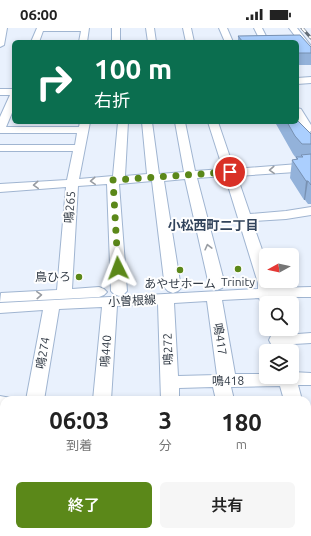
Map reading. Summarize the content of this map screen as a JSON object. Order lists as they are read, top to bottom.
{
  "streets": {
    "street": [
      "鳴265",
      "小曽根線",
      "鳴417",
      "鳴272",
      "鳴440",
      "鳴274",
      "鳴418"
    ]
  },
  "crossings": [
    ["鳴265", "小曽根線"],
    ["小曽根線", "鳴417"],
    ["小曽根線", "鳴272"],
    ["小曽根線", "鳴440"],
    ["小曽根線", "鳴274"],
    ["鳴417", "鳴418"],
    ["鳴272", "鳴418"]
  ],
  "districts": ["小松西町二丁目"],
  "places": ["Trinity", "あやせホーム", "鳥ひろ"],
  "north": "left",
  "page": {
    "status": "06:00",
    "turn": ["100 m", "右折"],
    "eta": [
      "06:03",
      "到着",
      "3",
      "分",
      "180",
      "m"
    ],
    "buttons": ["終了", "共有"]
  }
}
